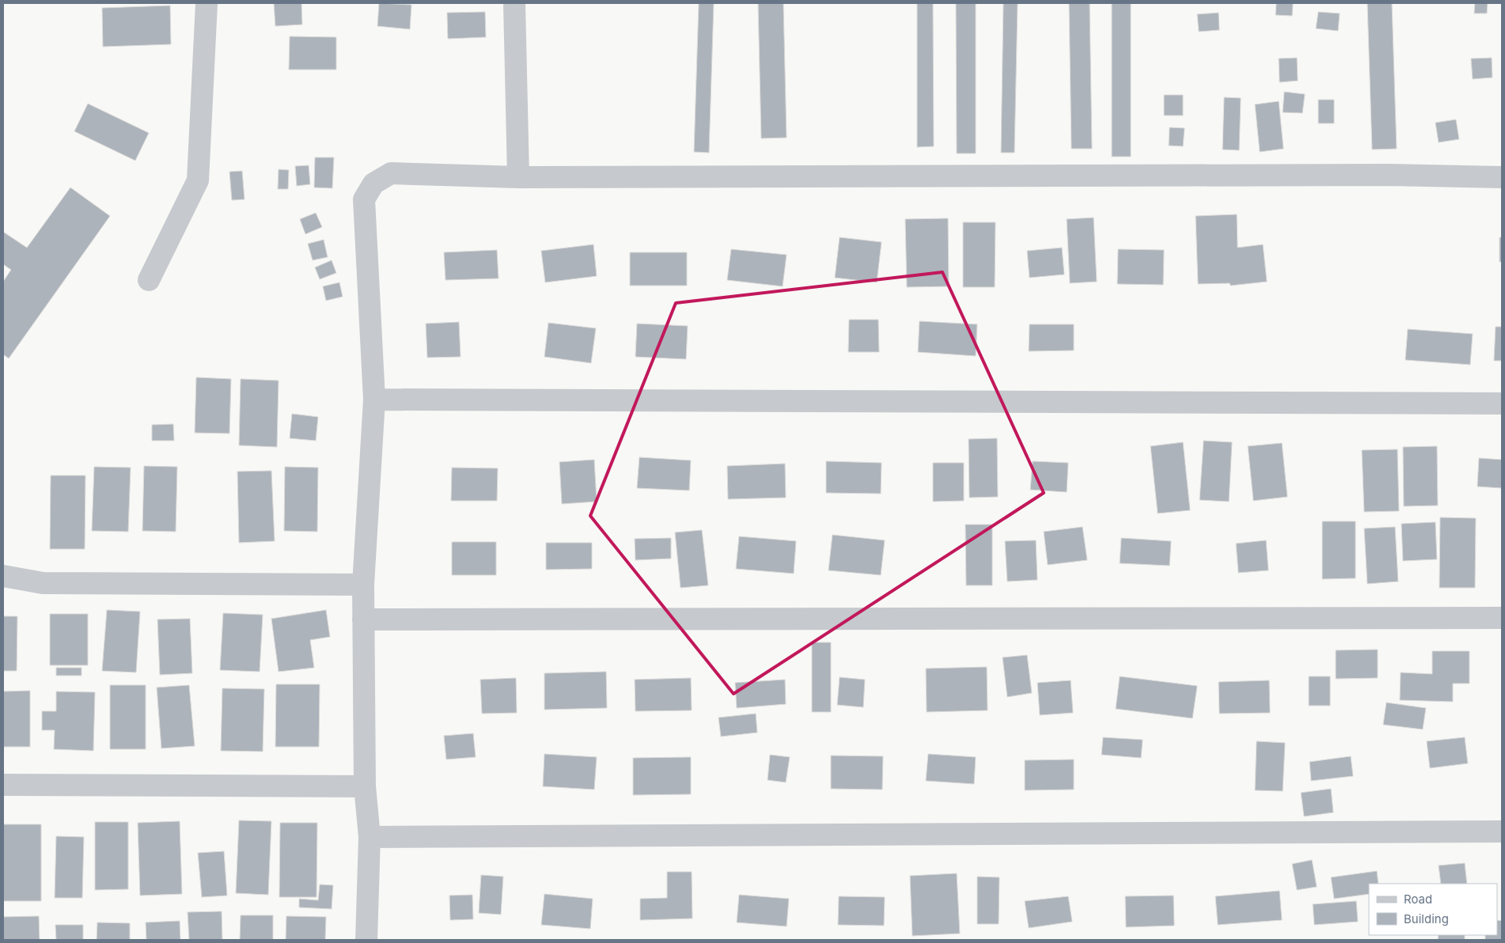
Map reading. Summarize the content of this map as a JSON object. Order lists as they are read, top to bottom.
{
  "legend": ["Road", "Building"]
}
